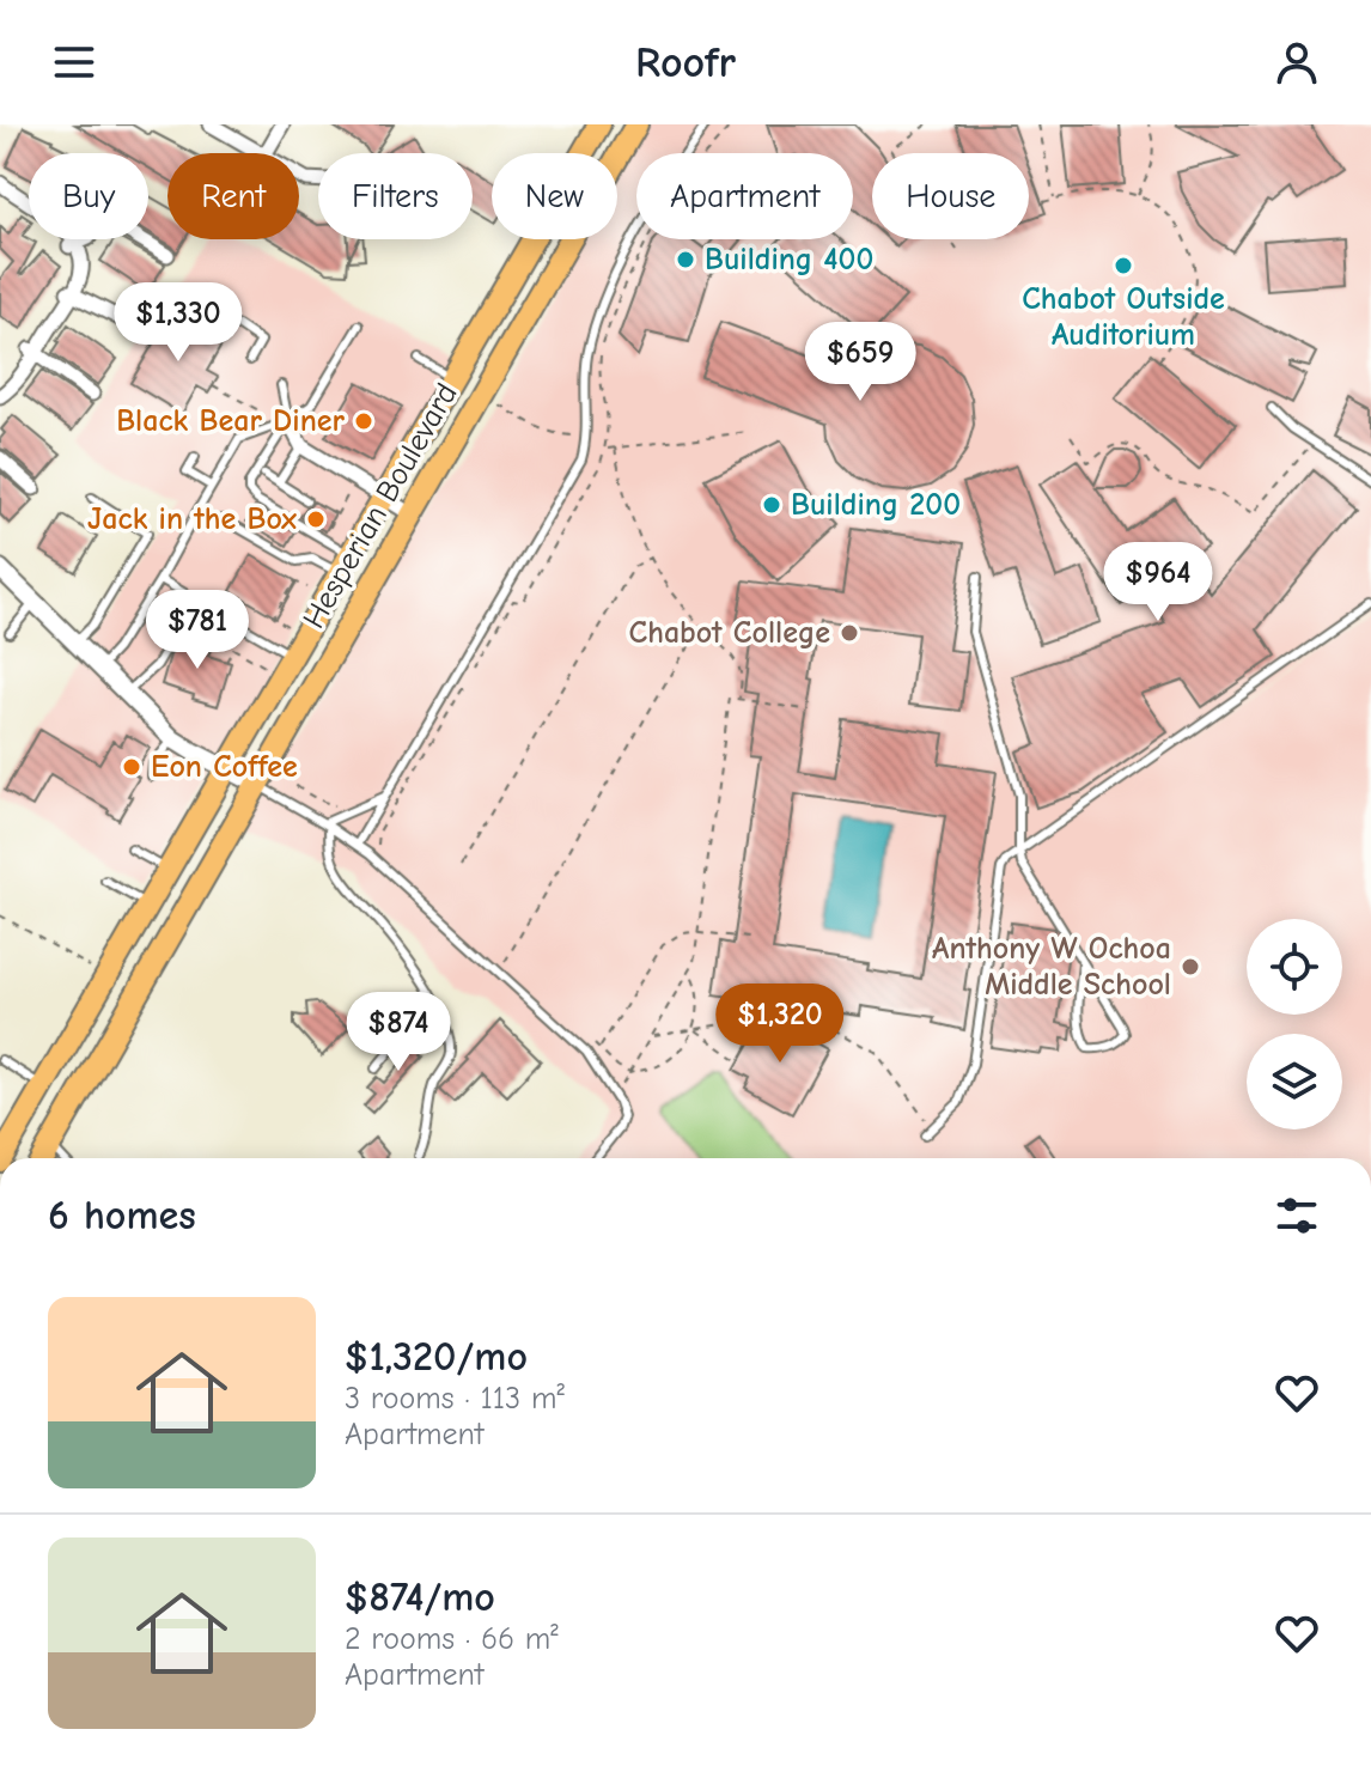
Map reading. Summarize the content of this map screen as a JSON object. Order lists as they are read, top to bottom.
{
  "streets": {
    "main road": ["Hesperian Boulevard"]
  },
  "places": [
    "Building 400",
    "Chabot Outside Auditorium",
    "Black Bear Diner",
    "Building 200",
    "Jack in the Box",
    "Chabot College",
    "Eon Coffee",
    "Anthony W Ochoa Middle School"
  ],
  "page": {
    "header": "Roofr",
    "chip": [
      "Buy",
      "Rent",
      "Filters",
      "New",
      "Apartment",
      "House"
    ],
    "price": [
      "$1,330",
      "$659",
      "$964",
      "$781",
      "$1,320",
      "$874"
    ],
    "heading": "6 homes",
    "list": [
      {
        "name": "$1,320/mo",
        "note": "3 rooms · 113 m² · Apartment"
      },
      {
        "name": "$874/mo",
        "note": "2 rooms · 66 m² · Apartment"
      }
    ]
  }
}
